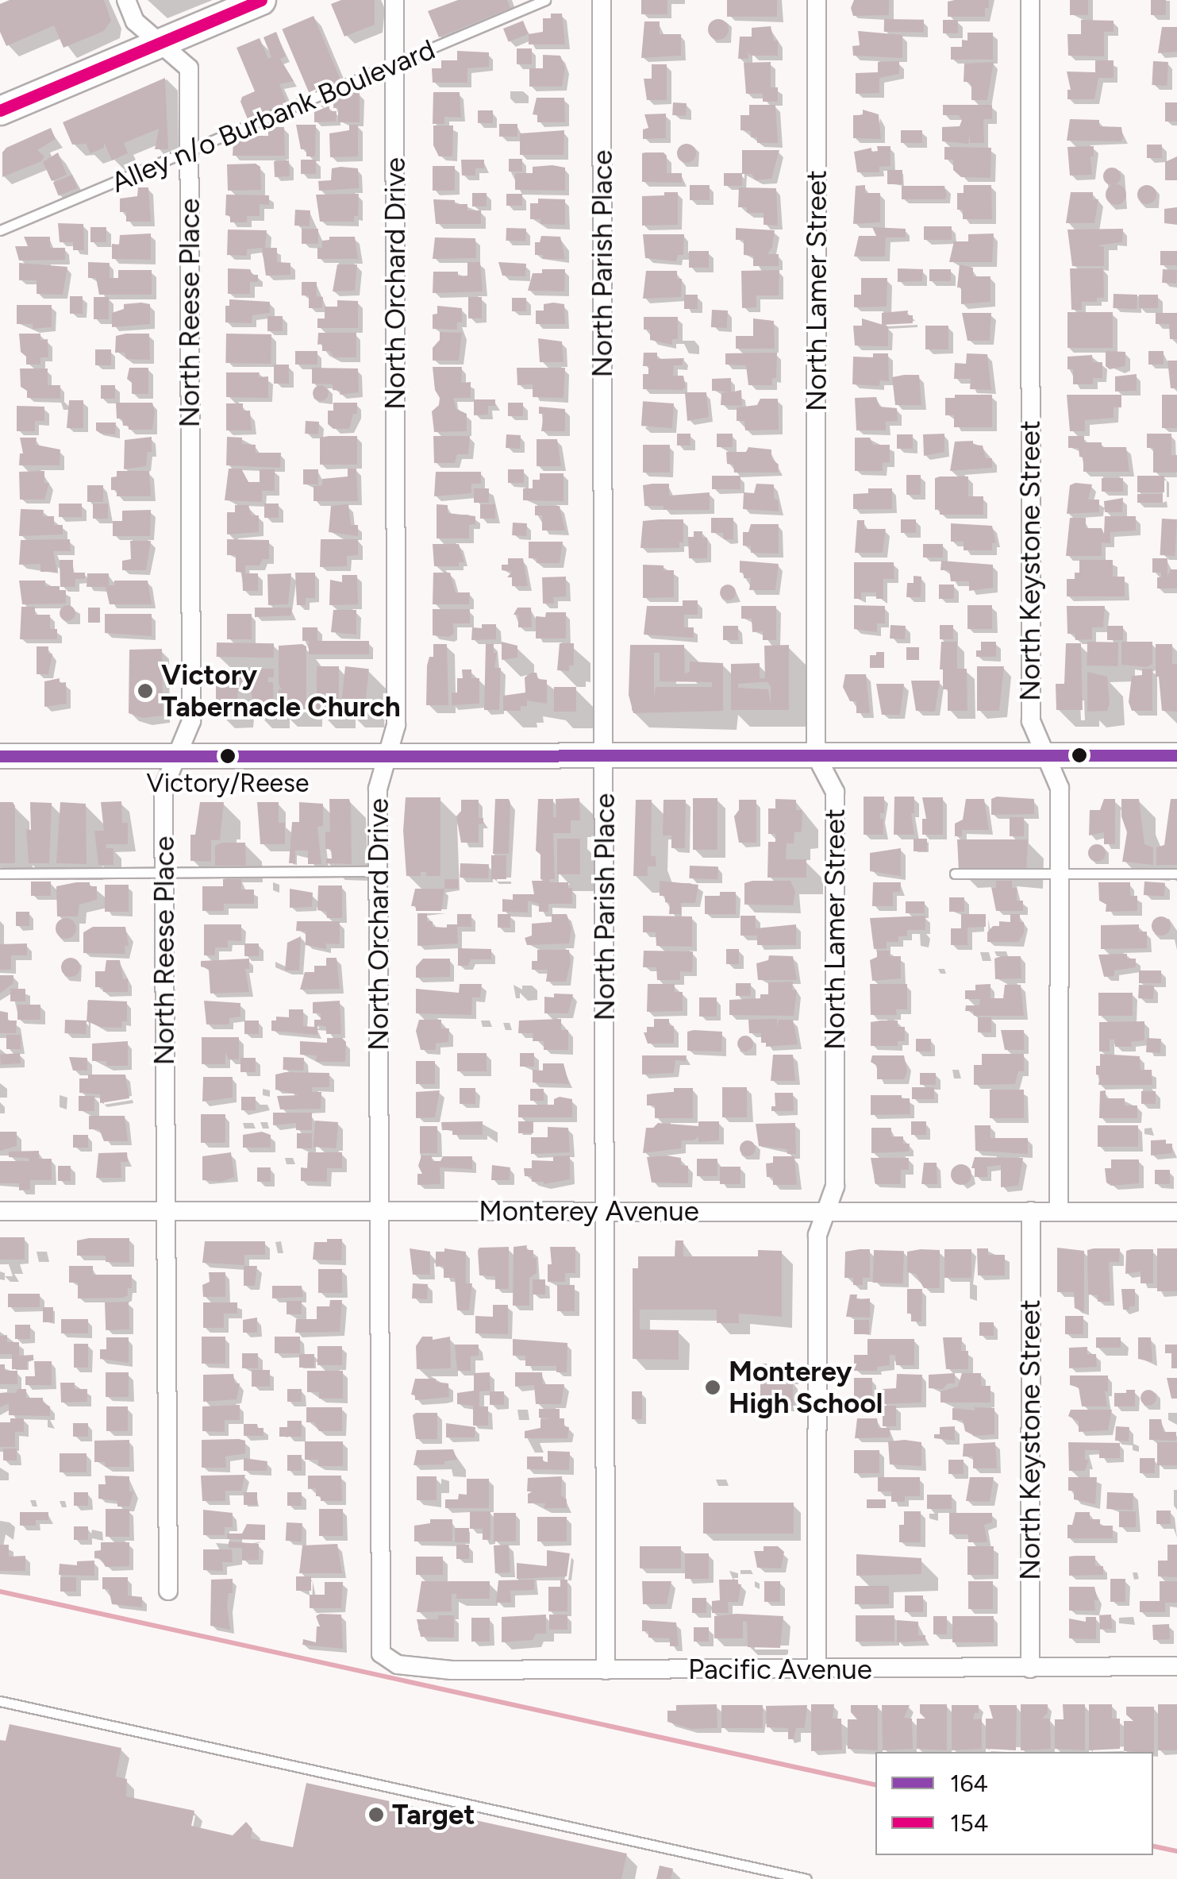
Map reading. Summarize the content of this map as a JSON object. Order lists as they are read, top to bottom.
{
  "streets": {
    "street": [
      "North Parish Place",
      "North Orchard Drive",
      "North Lamer Street",
      "North Reese Place",
      "North Keystone Street",
      "Monterey Avenue",
      "Pacific Avenue"
    ],
    "lane": ["Alley n/o Burbank Boulevard"]
  },
  "crossings": [
    ["Alley n/o Burbank Boulevard", "North Orchard Drive"],
    ["Alley n/o Burbank Boulevard", "North Reese Place"],
    ["North Parish Place", "Monterey Avenue"],
    ["North Parish Place", "Pacific Avenue"],
    ["North Orchard Drive", "Monterey Avenue"],
    ["North Orchard Drive", "Pacific Avenue"],
    ["North Lamer Street", "Monterey Avenue"],
    ["North Lamer Street", "Pacific Avenue"],
    ["North Reese Place", "Monterey Avenue"],
    ["North Keystone Street", "Monterey Avenue"],
    ["North Keystone Street", "Pacific Avenue"]
  ],
  "places": [
    "Victory Tabernacle Church",
    "Victory/Reese",
    "Monterey High School",
    "Target"
  ],
  "lines": ["transit line 154", "transit line 164"],
  "legend": ["164", "154"]
}
